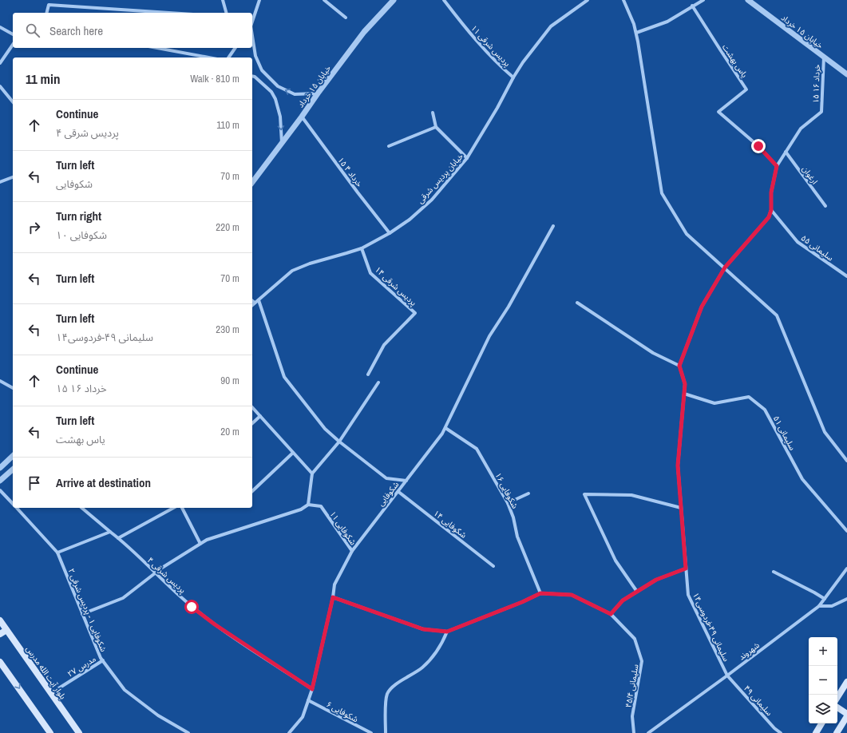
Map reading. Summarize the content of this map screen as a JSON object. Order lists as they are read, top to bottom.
{
  "streets": {
    "main road": ["بلوار آیت الله مدرس"],
    "street": [
      "خیابان ۱۵ خرداد",
      "پردیس شرقی ۱۱",
      "یاس بهشت",
      "۱۵ خرداد ۱۶",
      "۱۵ خرداد ۴",
      "ارغوان",
      "خیابان پردیس شرقی",
      "سلیمانی ۵۵",
      "پردیس شرقی ۱۴",
      "سلیمانی ۵۱",
      "شکوفایی ۱۶",
      "شکوفایی",
      "شکوفایی ۱۴",
      "شکوفایی ۱۱",
      "پردیس شرقی ۴",
      "شکوفایی ۱ - پردیس شرقی ۲",
      "سلیمانی ۴۹-فردوسی۱۴",
      "شهروند",
      "مدرس ۲۷",
      "سلیمانی ۴۵/۴",
      "سلیمانی ۴۹",
      "شکوفایی ۶"
    ]
  },
  "crossings": [
    ["خیابان ۱۵ خرداد", "۱۵ خرداد ۱۶"],
    ["خیابان ۱۵ خرداد", "۱۵ خرداد ۴"],
    ["پردیس شرقی ۱۱", "خیابان پردیس شرقی"],
    ["یاس بهشت", "۱۵ خرداد ۱۶"],
    ["۱۵ خرداد ۱۶", "ارغوان"],
    ["۱۵ خرداد ۱۶", "سلیمانی ۵۵"],
    ["۱۵ خرداد ۴", "خیابان پردیس شرقی"],
    ["خیابان پردیس شرقی", "پردیس شرقی ۱۴"],
    ["سلیمانی ۵۱", "سلیمانی ۴۹-فردوسی۱۴"],
    ["شکوفایی ۱۶", "شکوفایی"],
    ["شکوفایی ۱۶", "سلیمانی ۴۵/۴"],
    ["شکوفایی", "شکوفایی ۱۴"],
    ["شکوفایی", "شکوفایی ۱۱"],
    ["شکوفایی", "پردیس شرقی ۴"],
    ["شکوفایی", "شکوفایی ۶"],
    ["شکوفایی ۱ - پردیس شرقی ۲", "مدرس ۲۷"],
    ["سلیمانی ۴۹-فردوسی۱۴", "شهروند"],
    ["سلیمانی ۴۹-فردوسی۱۴", "سلیمانی ۴۹"],
    ["شهروند", "سلیمانی ۴۹"],
    ["مدرس ۲۷", "بلوار آیت الله مدرس"]
  ],
  "page": {
    "search": "Search here",
    "heading": ["11 min", "Walk · 810 m"],
    "list": [
      ["Continue", "پردیس شرقی ۴", "110 m"],
      ["Turn left", "شکوفایی", "70 m"],
      ["Turn right", "شکوفایی ۱۰", "220 m"],
      ["Turn left", "70 m"],
      ["Turn left", "سلیمانی ۴۹-فردوسی۱۴", "230 m"],
      ["Continue", "۱۵ خرداد ۱۶", "90 m"],
      ["Turn left", "یاس بهشت", "20 m"],
      "Arrive at destination"
    ],
    "map_buttons": ["+", "−"]
  }
}
